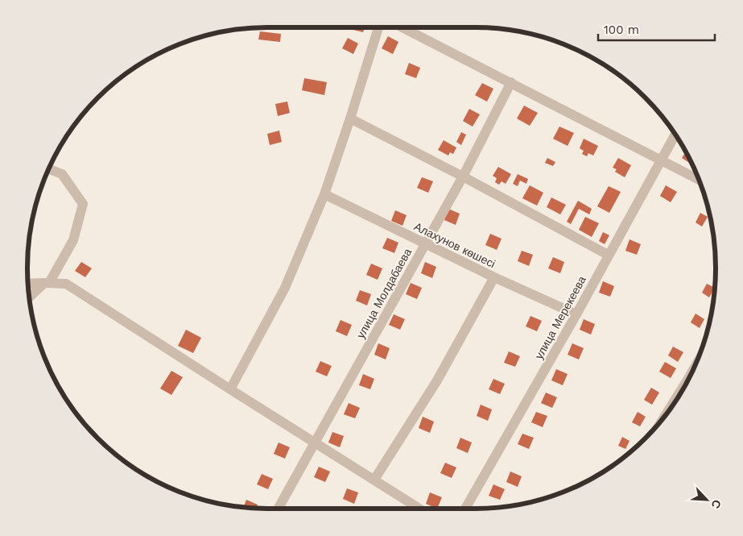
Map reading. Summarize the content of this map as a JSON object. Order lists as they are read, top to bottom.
{
  "streets": {
    "street": ["Алахунов көшесі", "улица Молдабаева", "улица Мерекеева"]
  },
  "crossings": [
    ["Алахунов көшесі", "улица Молдабаева"],
    ["Алахунов көшесі", "улица Мерекеева"]
  ],
  "scale_bar": "100 m",
  "north": "bottom right"
}
